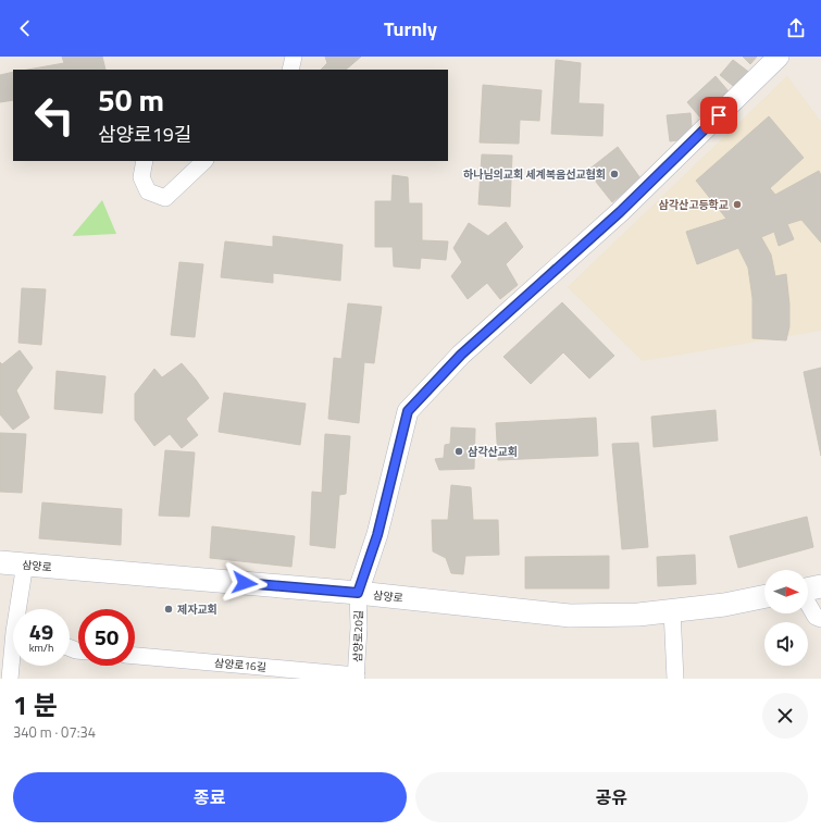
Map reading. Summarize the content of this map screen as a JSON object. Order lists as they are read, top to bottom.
{
  "streets": {
    "main road": ["삼양로"],
    "street": ["삼양로20길", "삼양로16길"]
  },
  "crossings": [
    ["삼양로", "삼양로20길"],
    ["삼양로20길", "삼양로16길"]
  ],
  "places": [
    "하나님의교회 세계복음선교협회",
    "삼각산고등학교",
    "삼각산교회",
    "제자교회"
  ],
  "north": "right",
  "page": {
    "header": "Turnly",
    "turn": ["50 m", "삼양로19길"],
    "speed": "49 km/h",
    "limit": "50",
    "heading": ["1 분", "340 m · 07:34"],
    "buttons": ["종료", "공유"]
  }
}
